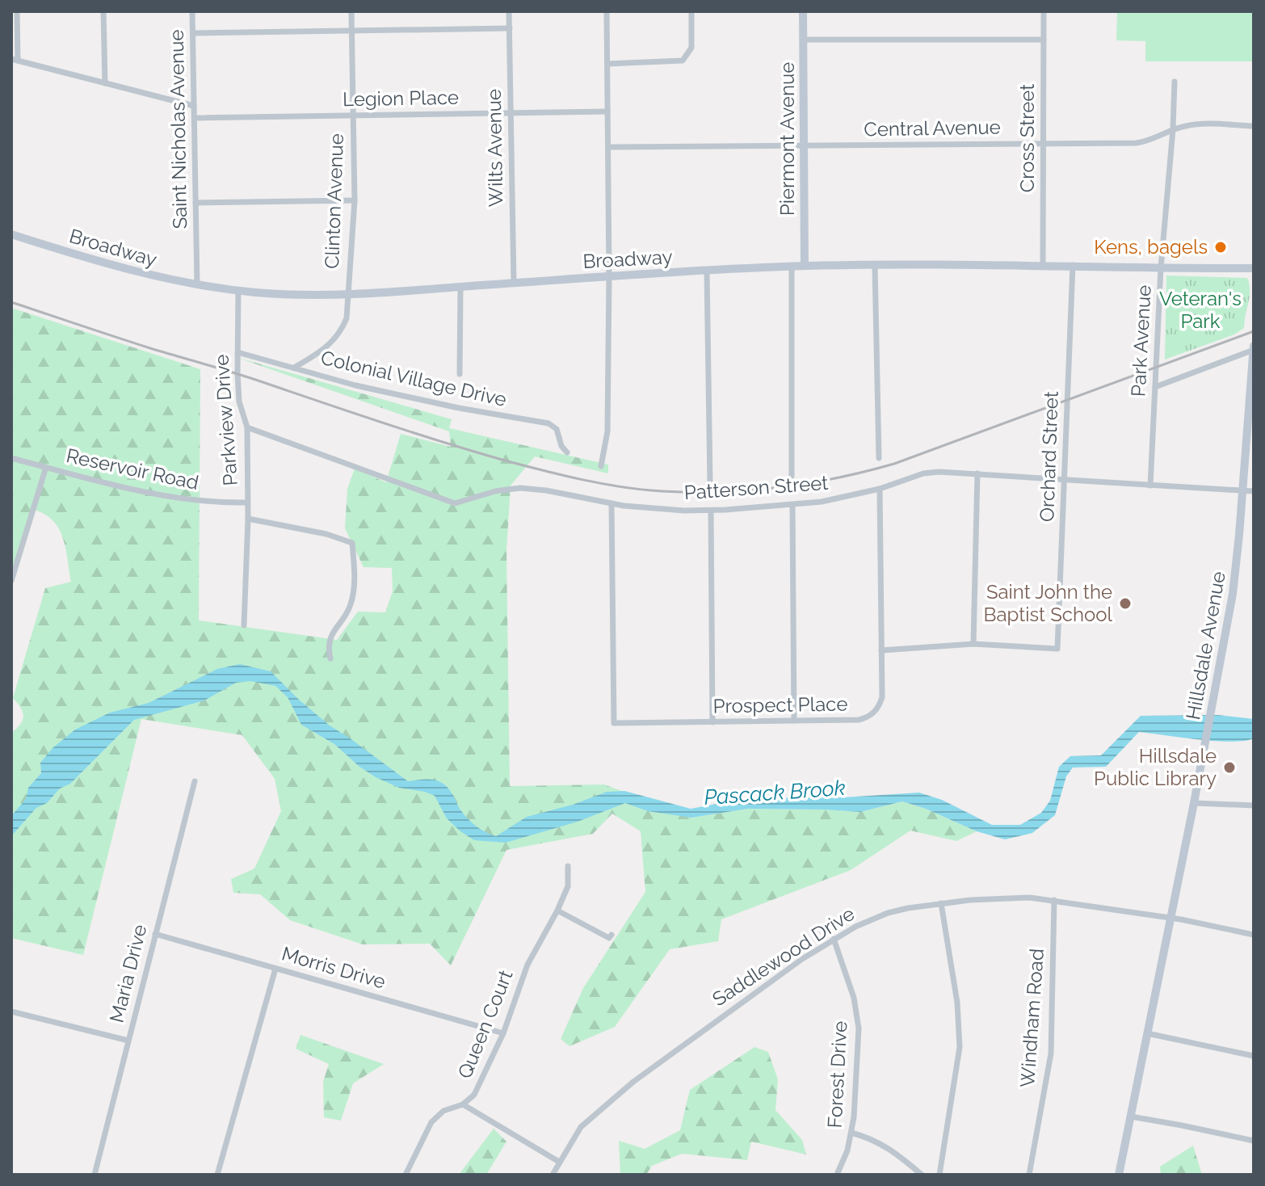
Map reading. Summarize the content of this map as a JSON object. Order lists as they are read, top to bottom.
{
  "streets": {
    "street": [
      "Legion Place",
      "Central Avenue",
      "Saint Nicholas Avenue",
      "Cross Street",
      "Piermont Avenue",
      "Wilts Avenue",
      "Clinton Avenue",
      "Broadway",
      "Park Avenue",
      "Colonial Village Drive",
      "Parkview Drive",
      "Orchard Street",
      "Reservoir Road",
      "Patterson Street",
      "Hillsdale Avenue",
      "Prospect Place",
      "Saddlewood Drive",
      "Morris Drive",
      "Maria Drive",
      "Windham Road",
      "Queen Court",
      "Forest Drive"
    ]
  },
  "crossings": [
    ["Legion Place", "Saint Nicholas Avenue"],
    ["Legion Place", "Wilts Avenue"],
    ["Legion Place", "Clinton Avenue"],
    ["Central Avenue", "Cross Street"],
    ["Central Avenue", "Piermont Avenue"],
    ["Central Avenue", "Park Avenue"],
    ["Saint Nicholas Avenue", "Broadway"],
    ["Cross Street", "Broadway"],
    ["Piermont Avenue", "Broadway"],
    ["Wilts Avenue", "Broadway"],
    ["Clinton Avenue", "Broadway"],
    ["Clinton Avenue", "Colonial Village Drive"],
    ["Broadway", "Park Avenue"],
    ["Broadway", "Parkview Drive"],
    ["Broadway", "Orchard Street"],
    ["Park Avenue", "Patterson Street"],
    ["Colonial Village Drive", "Parkview Drive"],
    ["Parkview Drive", "Reservoir Road"],
    ["Parkview Drive", "Patterson Street"],
    ["Orchard Street", "Patterson Street"],
    ["Patterson Street", "Hillsdale Avenue"],
    ["Patterson Street", "Prospect Place"],
    ["Hillsdale Avenue", "Saddlewood Drive"],
    ["Saddlewood Drive", "Windham Road"],
    ["Saddlewood Drive", "Forest Drive"],
    ["Morris Drive", "Maria Drive"],
    ["Morris Drive", "Queen Court"]
  ],
  "water": ["Pascack Brook"],
  "parks": ["Veteran's Park"],
  "places": ["Kens, bagels", "Saint John the Baptist School", "Hillsdale Public Library"]
}
